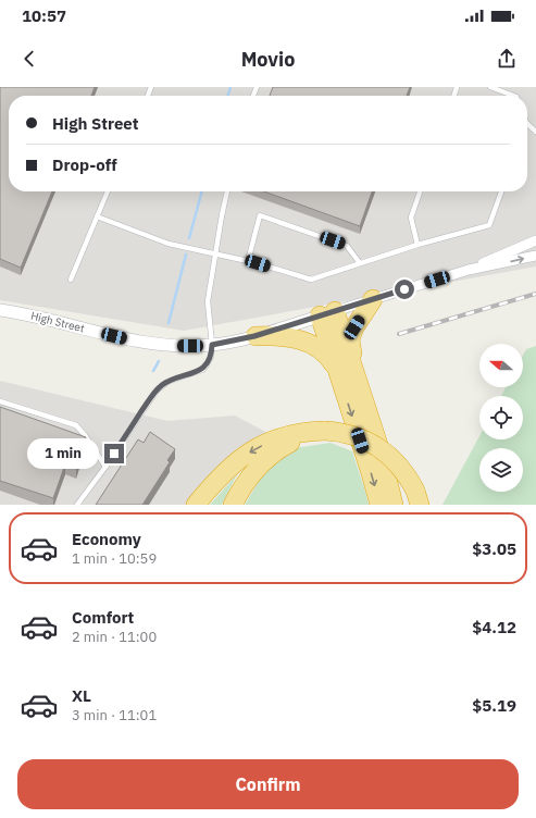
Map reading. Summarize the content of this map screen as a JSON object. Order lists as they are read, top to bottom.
{
  "streets": {
    "street": ["High Street"]
  },
  "north": "left",
  "page": {
    "status": "10:57",
    "header": "Movio",
    "banner": ["High Street", "Drop-off"],
    "bubble": "1 min",
    "list": [
      {
        "name": "Economy",
        "note": "1 min · 10:59",
        "value": "$3.05"
      },
      {
        "name": "Comfort",
        "note": "2 min · 11:00",
        "value": "$4.12"
      },
      {
        "name": "XL",
        "note": "3 min · 11:01",
        "value": "$5.19"
      }
    ],
    "buttons": "Confirm"
  }
}
